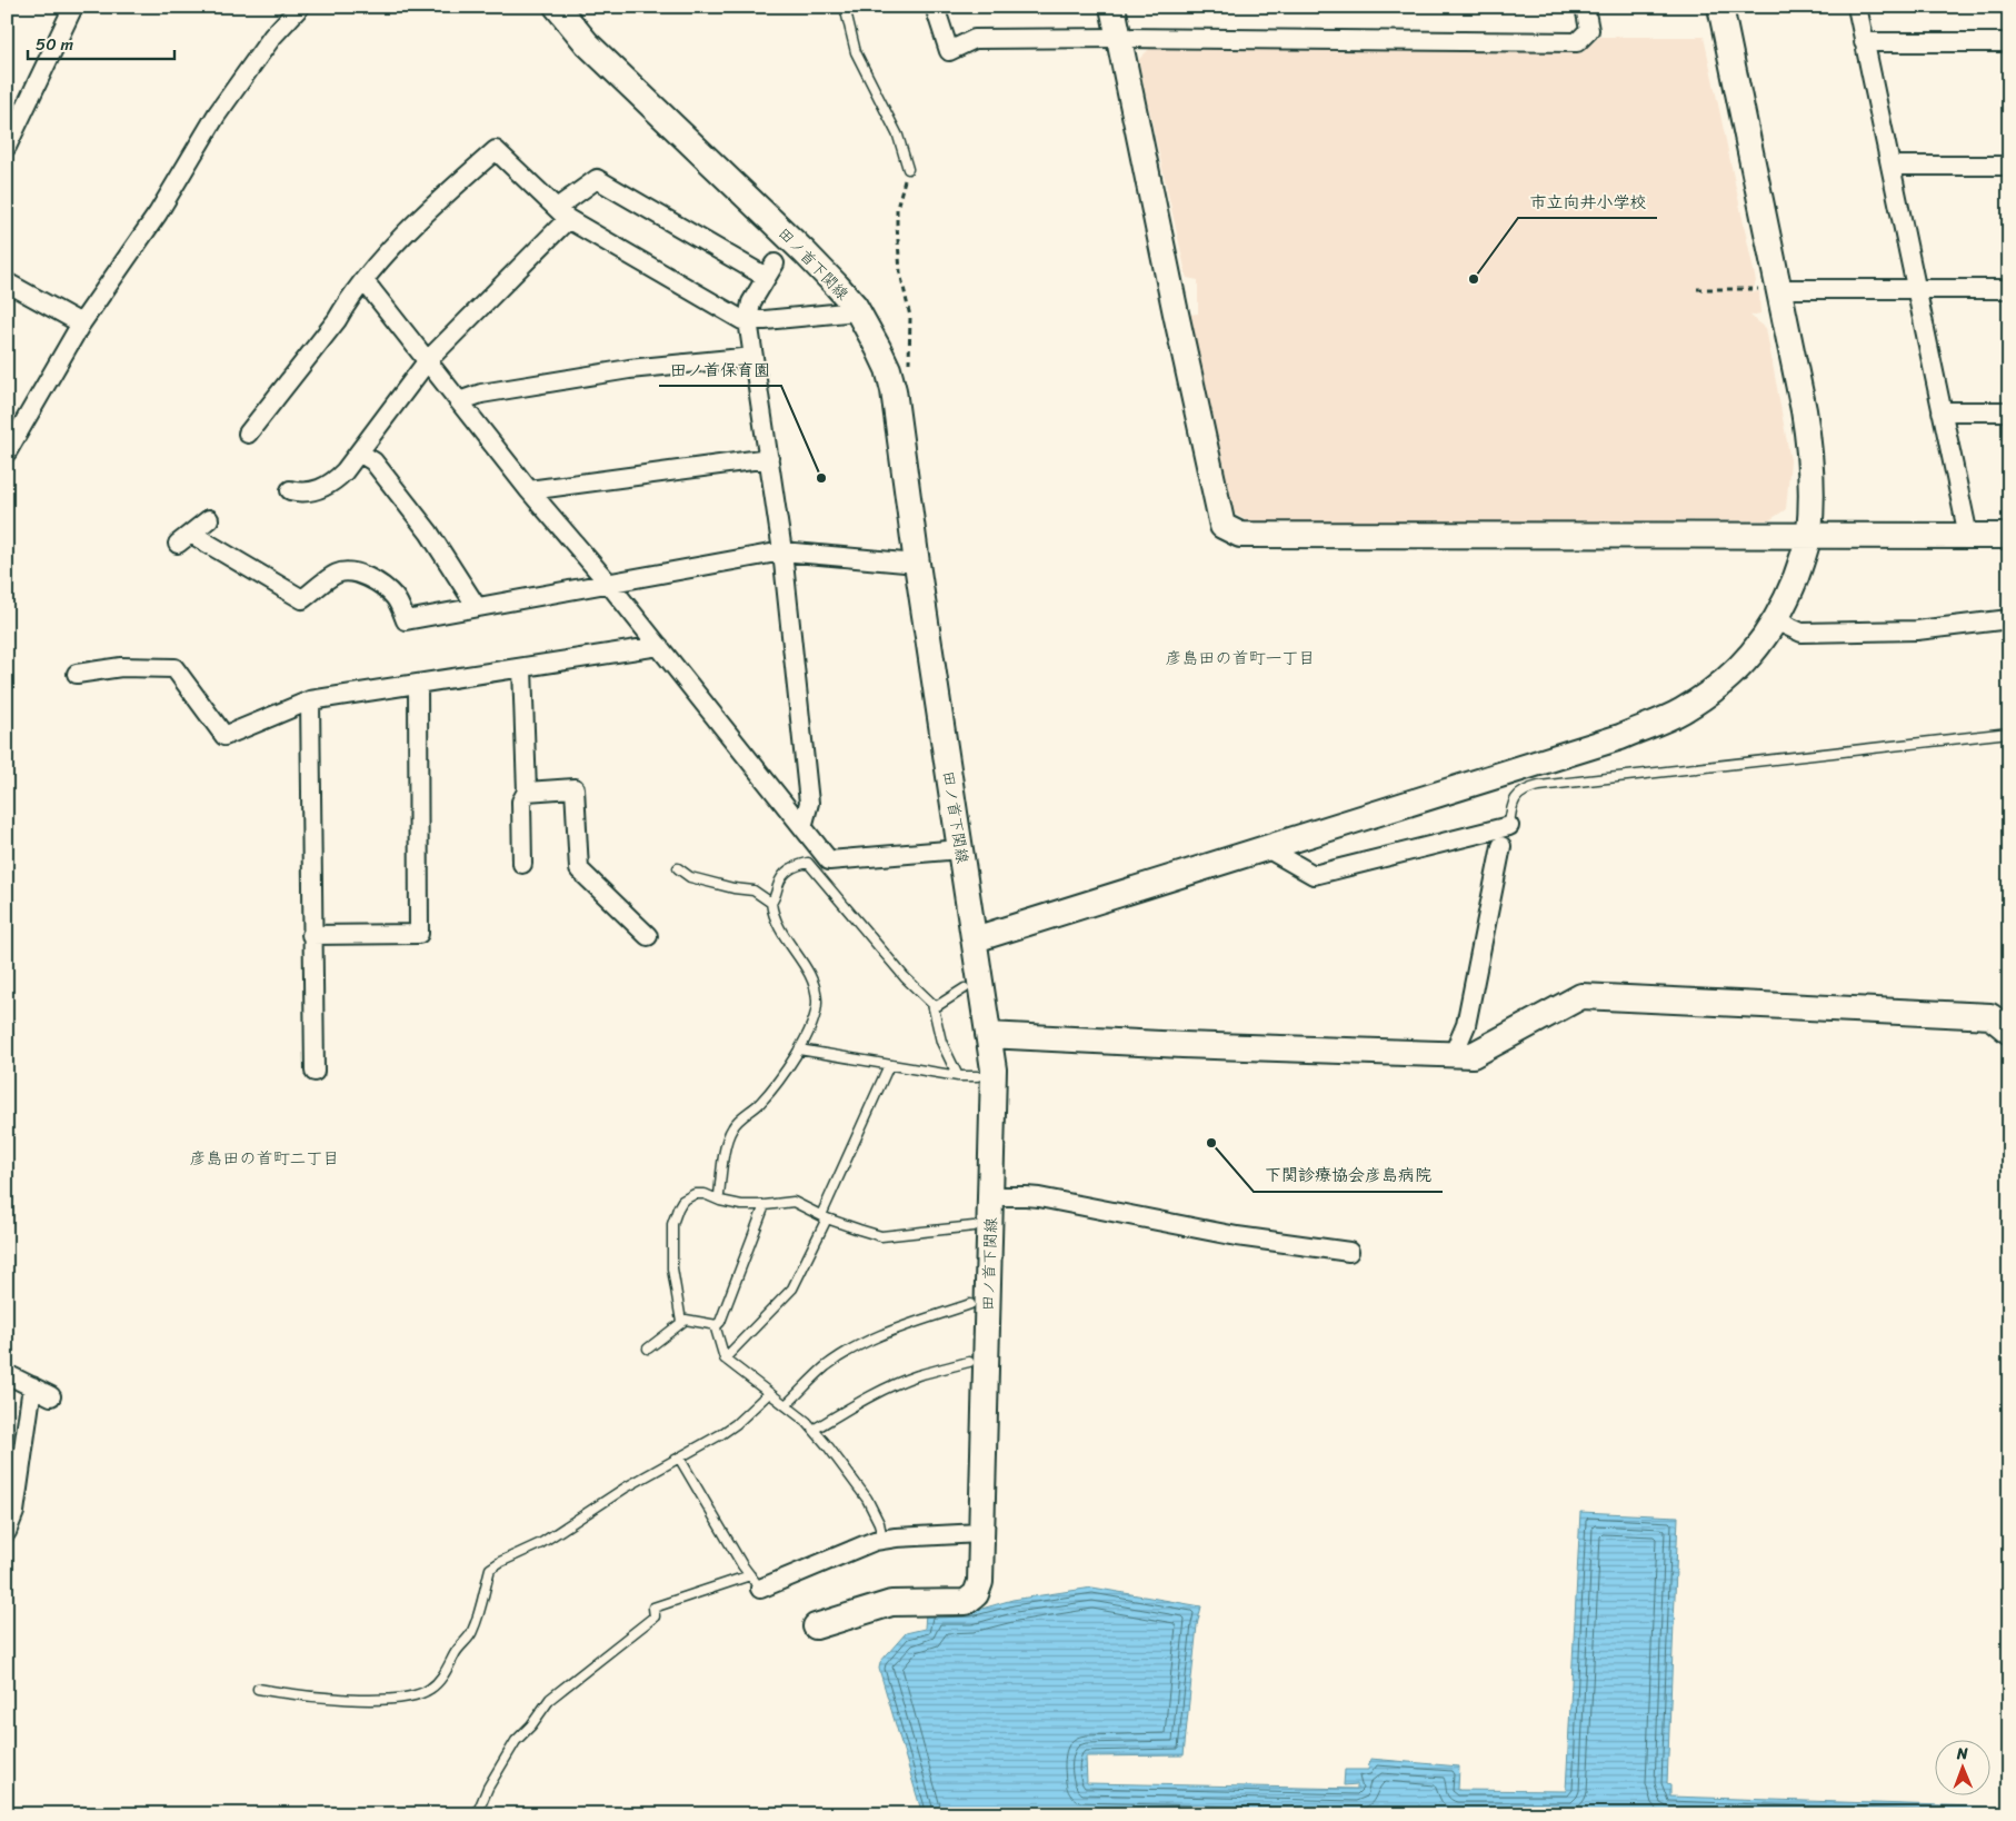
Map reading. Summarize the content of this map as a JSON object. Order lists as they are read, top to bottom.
{
  "streets": {
    "street": ["田ノ首下関線"]
  },
  "districts": ["彦島田の首町一丁目", "彦島田の首町二丁目"],
  "places": ["市立向井小学校", "田ノ首保育園", "下関診療協会彦島病院"],
  "scale_bar": "50 m",
  "north": "top"
}
